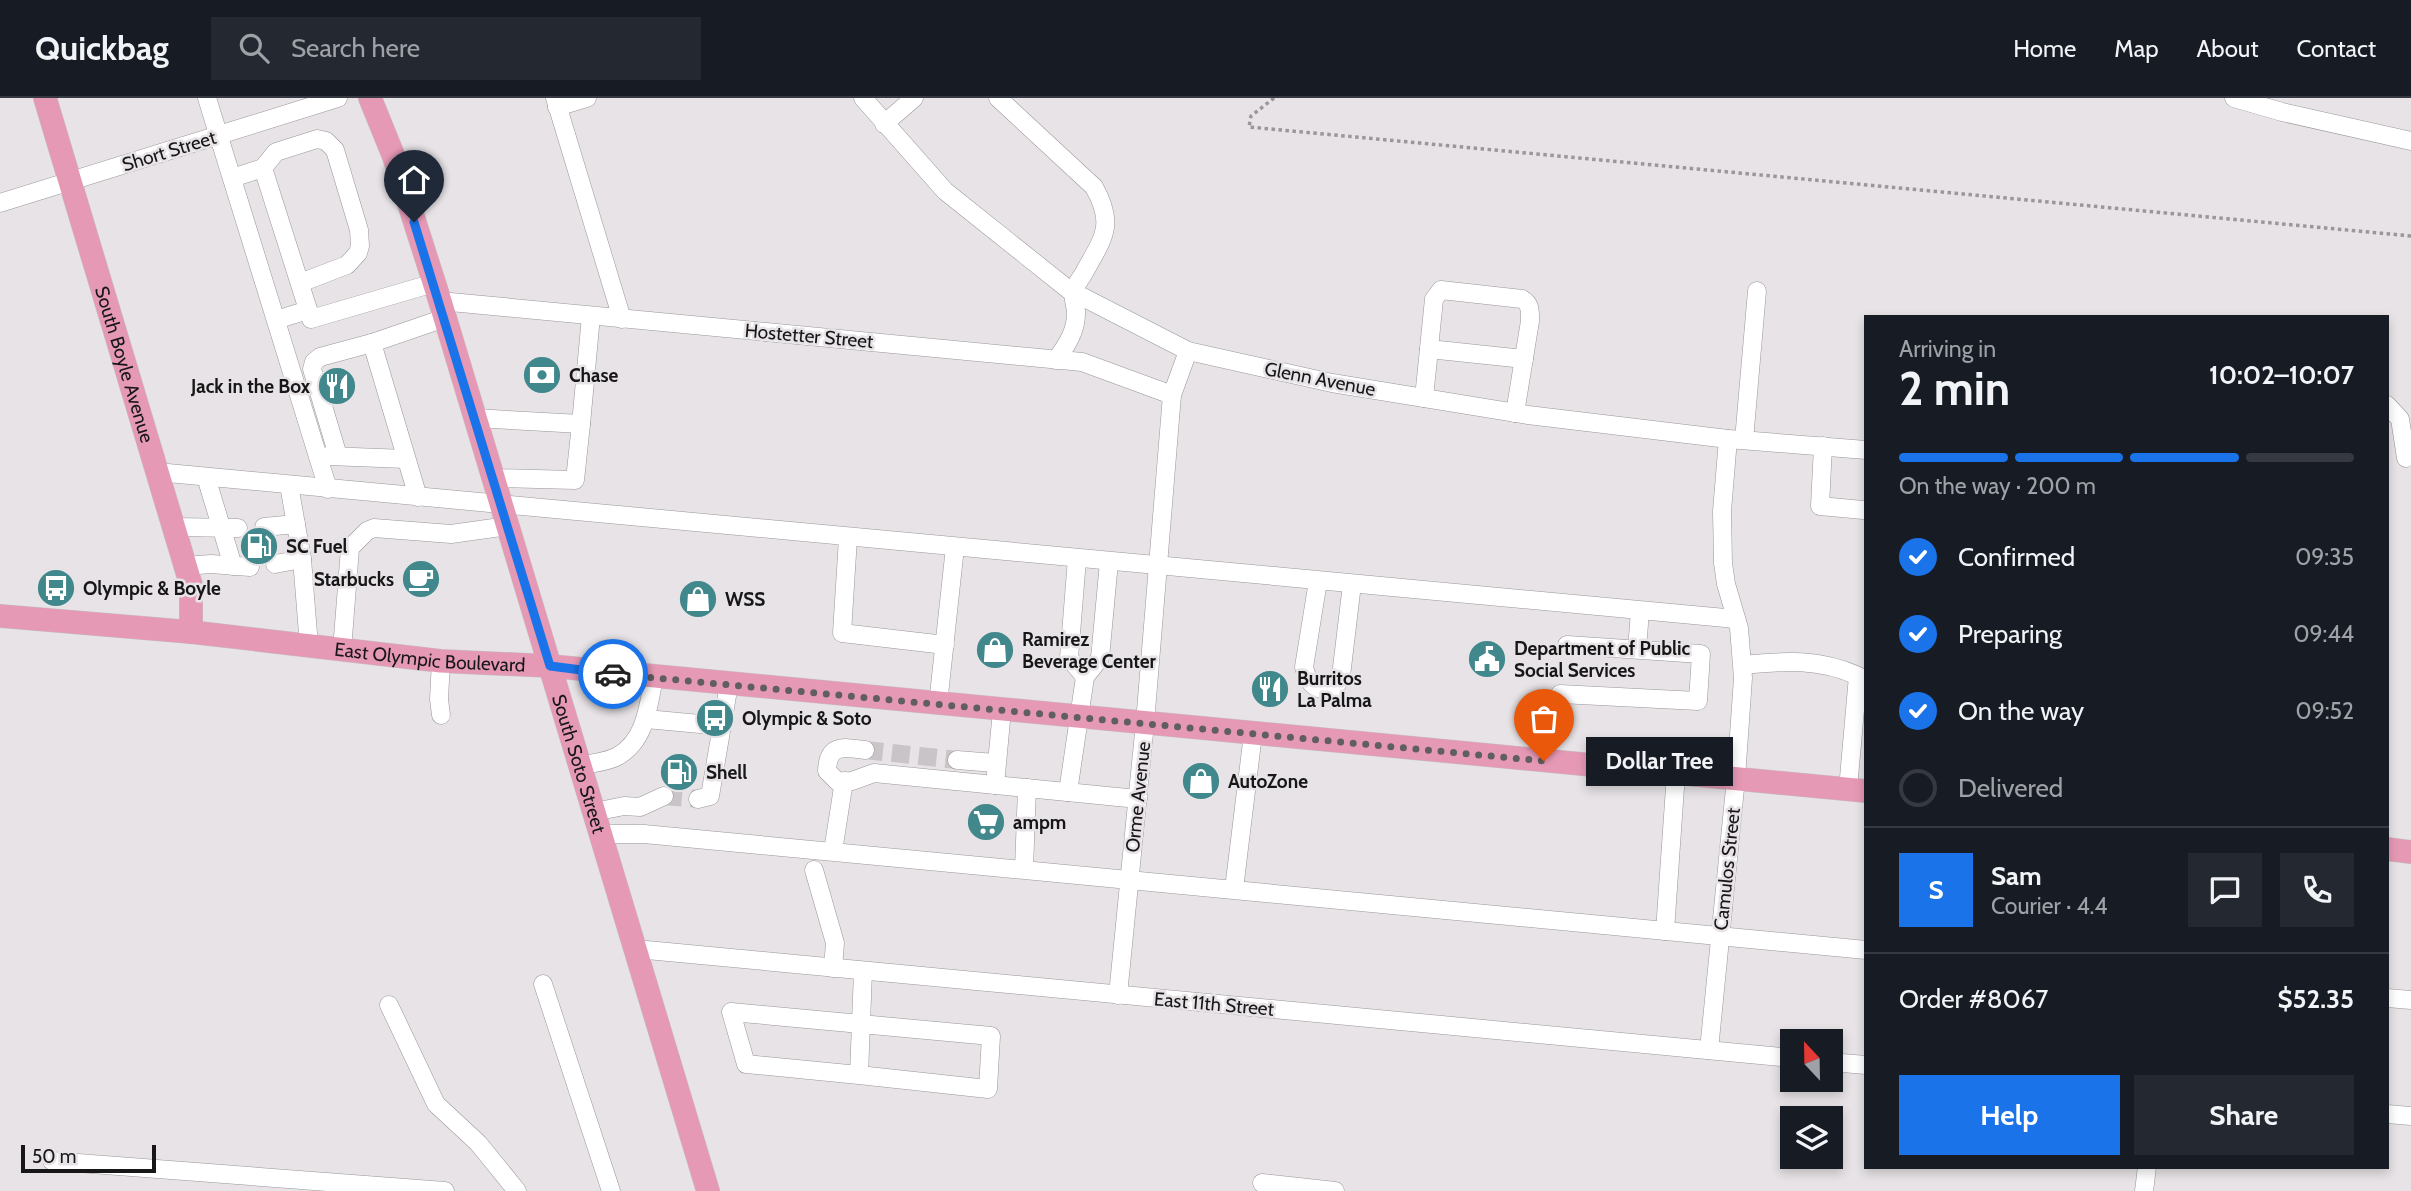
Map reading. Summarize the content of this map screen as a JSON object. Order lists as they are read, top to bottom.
{
  "streets": {
    "main road": ["South Boyle Avenue", "East Olympic Boulevard", "South Soto Street"],
    "street": [
      "Short Street",
      "Hostetter Street",
      "Glenn Avenue",
      "Orme Avenue",
      "Camulos Street",
      "East 11th Street"
    ]
  },
  "crossings": [
    ["Short Street", "South Boyle Avenue"],
    ["Hostetter Street", "South Soto Street"],
    ["Hostetter Street", "Orme Avenue"],
    ["South Boyle Avenue", "East Olympic Boulevard"],
    ["Glenn Avenue", "Orme Avenue"],
    ["Glenn Avenue", "Camulos Street"],
    ["East Olympic Boulevard", "South Soto Street"],
    ["East Olympic Boulevard", "Orme Avenue"],
    ["East Olympic Boulevard", "Camulos Street"],
    ["South Soto Street", "East 11th Street"],
    ["Orme Avenue", "East 11th Street"],
    ["Camulos Street", "East 11th Street"]
  ],
  "places": {
    "bank": ["Chase"],
    "restaurant": ["Jack in the Box", "Burritos La Palma"],
    "fuel station": ["SC Fuel", "Shell"],
    "cafe": ["Starbucks"],
    "bus stop": ["Olympic & Boyle", "Olympic & Soto"],
    "shop": ["WSS", "Ramirez Beverage Center", "AutoZone"],
    "public building": ["Department of Public Social Services"],
    "other": ["Dollar Tree"],
    "supermarket": ["ampm"]
  },
  "scale_bar": "50 m",
  "north": "top",
  "page": {
    "header": "Quickbag",
    "search": "Search here",
    "nav": [
      "Home",
      "Map",
      "About",
      "Contact"
    ],
    "heading": ["2 min", "Arriving in", "10:02–10:07"],
    "panel": [
      "Sam",
      "Courier · 4.4",
      "Order #8067",
      "$52.35"
    ],
    "bar": "On the way · 200 m",
    "list": [
      ["Confirmed", "09:35"],
      ["Preparing", "09:44"],
      ["On the way", "09:52"],
      "Delivered"
    ],
    "bubble": "Dollar Tree",
    "round": "S",
    "buttons": ["Help", "Share"],
    "scale": "50 m"
  }
}
